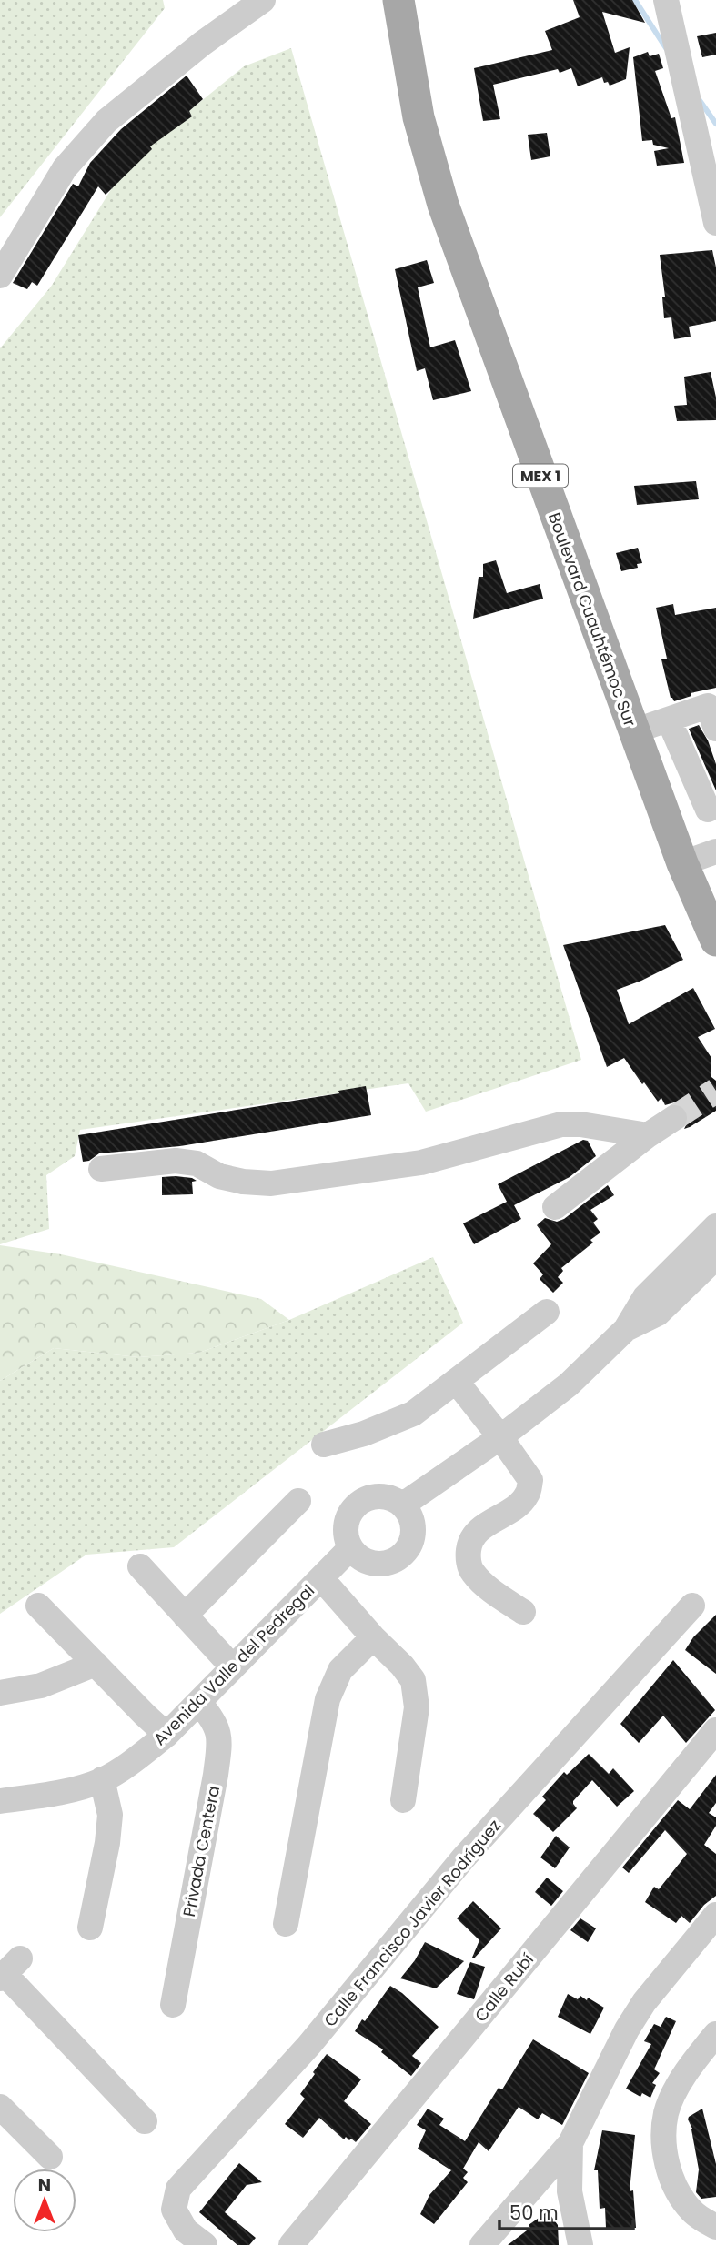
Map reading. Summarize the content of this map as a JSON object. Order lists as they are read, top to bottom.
{
  "streets": {
    "main road": ["MEX 1", "Boulevard Cuauhtémoc Sur"],
    "street": [
      "Avenida Valle del Pedregal",
      "Privada Centera",
      "Calle Francisco Javier Rodríguez",
      "Calle Rubí"
    ]
  },
  "crossings": [
    ["Avenida Valle del Pedregal", "Privada Centera"]
  ],
  "scale_bar": "50 m",
  "north": "top"
}
